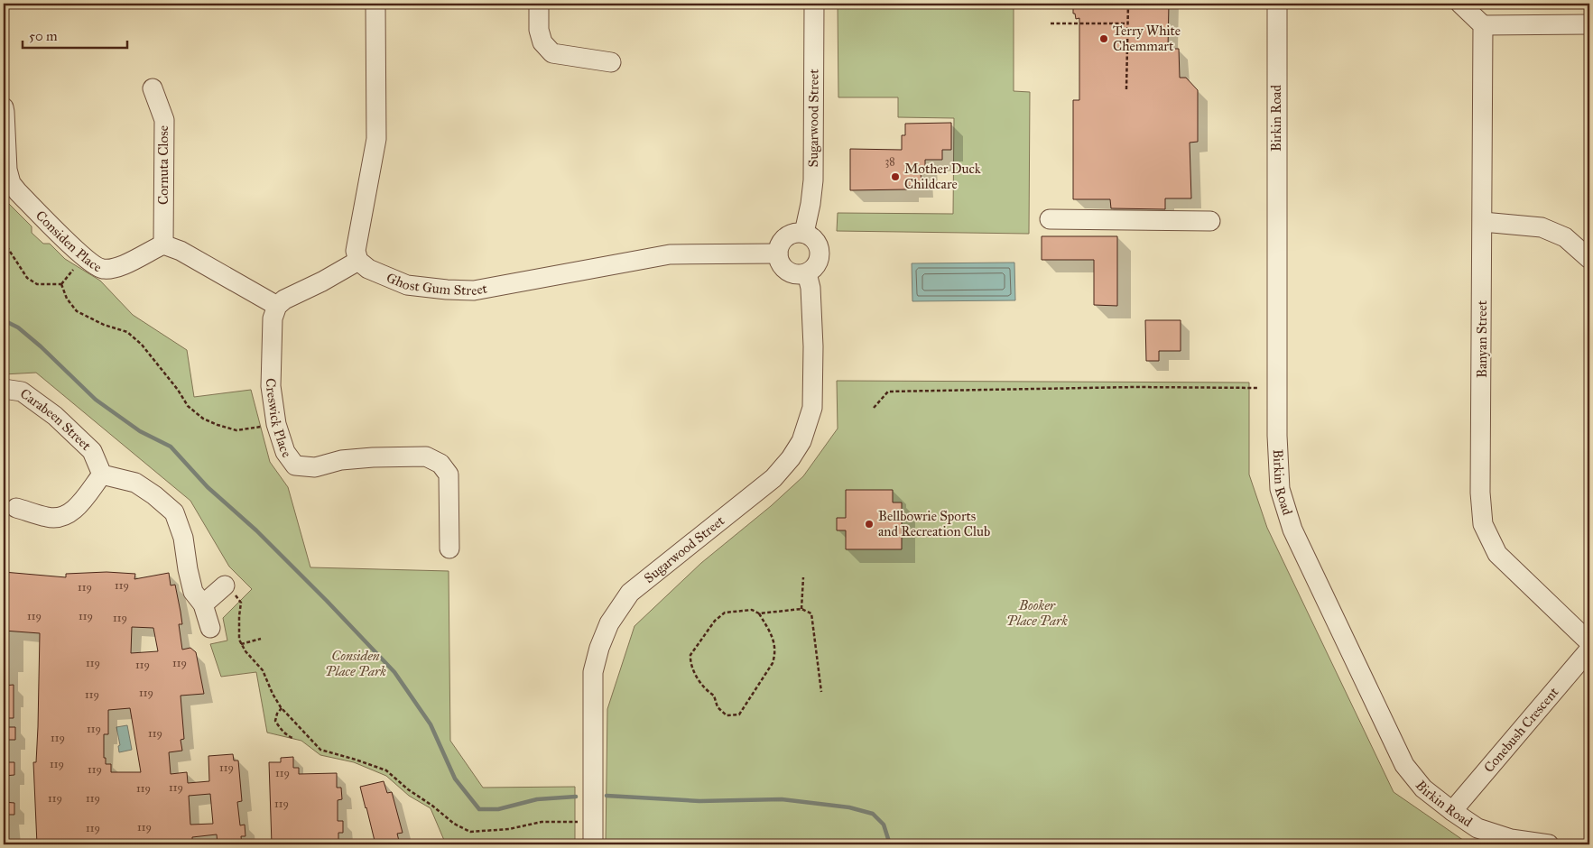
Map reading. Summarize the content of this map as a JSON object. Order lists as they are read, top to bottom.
{
  "streets": {
    "street": [
      "Sugarwood Street",
      "Birkin Road",
      "Cornuta Close",
      "Considen Place",
      "Ghost Gum Street",
      "Banyan Street",
      "Creswick Place",
      "Carabeen Street",
      "Conebush Crescent"
    ]
  },
  "crossings": [
    ["Sugarwood Street", "Ghost Gum Street"],
    ["Birkin Road", "Conebush Crescent"],
    ["Cornuta Close", "Considen Place"]
  ],
  "parks": ["Booker Place Park", "Considen Place Park"],
  "places": ["Terry White Chemmart", "Mother Duck Childcare", "Bellbowrie Sports and Recreation Club"],
  "house_numbers": [
    "38",
    "119",
    "119",
    "119",
    "119",
    "119",
    "119",
    "119",
    "119",
    "119",
    "119",
    "119",
    "119",
    "119",
    "119",
    "119",
    "119",
    "119",
    "119",
    "119",
    "119",
    "119",
    "119",
    "119",
    "119"
  ],
  "scale_bar": "50 m"
}
